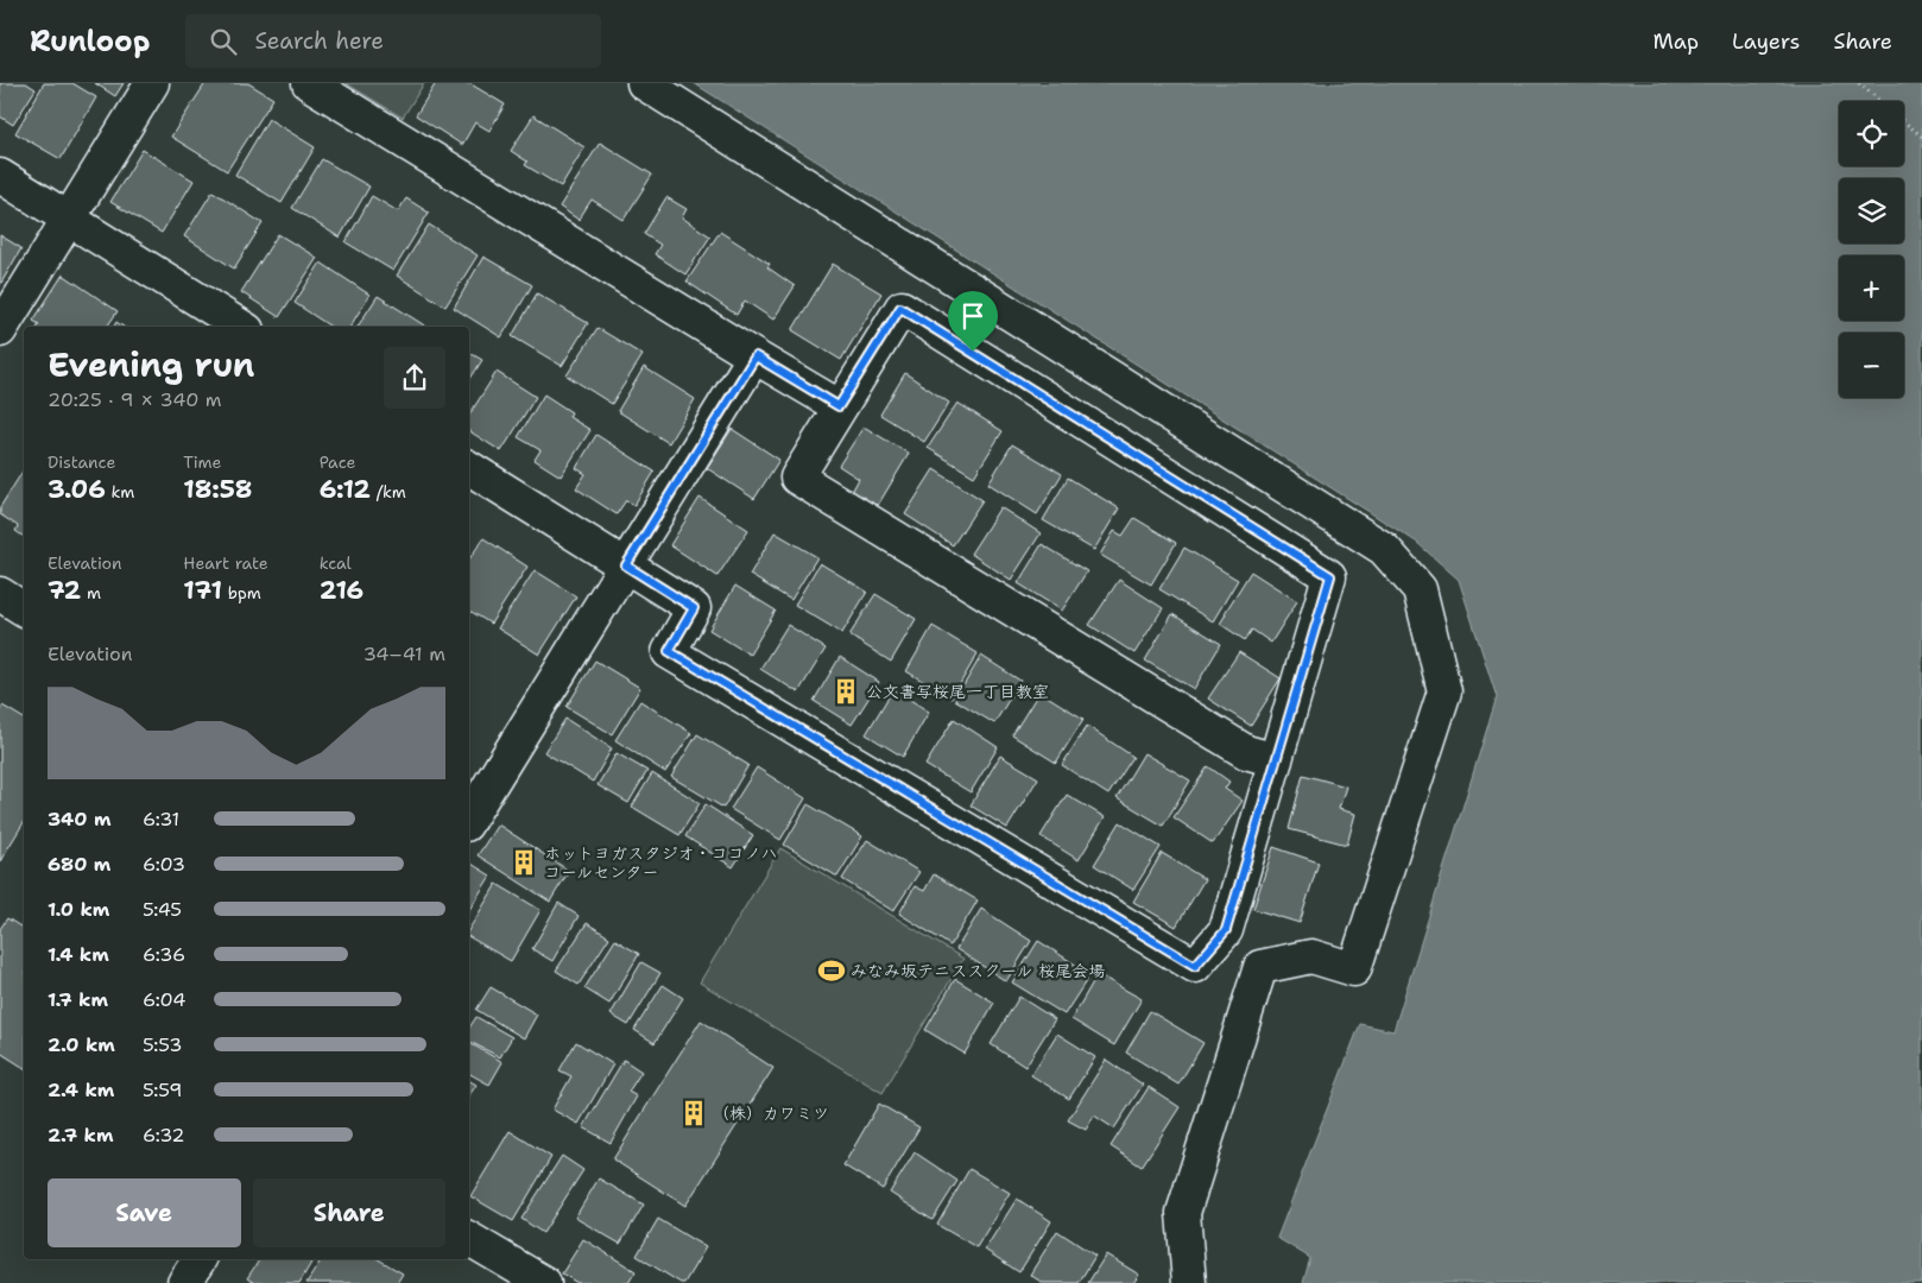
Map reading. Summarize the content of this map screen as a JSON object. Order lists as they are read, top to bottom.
{
  "places": {
    "building": ["公文書写桜尾一丁目教室", "ホットヨガスタジオ・ココノハ コールセンター", "（株）カワミツ"],
    "sports": ["みなみ坂テニススクール 桜尾会場"]
  },
  "page": {
    "header": "Runloop",
    "search": "Search here",
    "nav": ["Map", "Layers", "Share"],
    "map_buttons": ["+", "−"],
    "heading": ["Evening run", "20:25 · 9 × 340 m"],
    "stats": [
      ["Distance", "3.06 km"],
      ["Time", "18:58"],
      ["Pace", "6:12 /km"],
      ["Elevation", "72 m"],
      ["Heart rate", "171 bpm"],
      ["kcal", "216"]
    ],
    "chart": ["Elevation", "34–41 m"],
    "list": [
      {
        "name": "340 m",
        "note": "6:31"
      },
      {
        "name": "680 m",
        "note": "6:03"
      },
      {
        "name": "1.0 km",
        "note": "5:45"
      },
      {
        "name": "1.4 km",
        "note": "6:36"
      },
      {
        "name": "1.7 km",
        "note": "6:04"
      },
      {
        "name": "2.0 km",
        "note": "5:53"
      },
      {
        "name": "2.4 km",
        "note": "5:59"
      },
      {
        "name": "2.7 km",
        "note": "6:32"
      }
    ],
    "buttons": ["Save", "Share"]
  }
}
